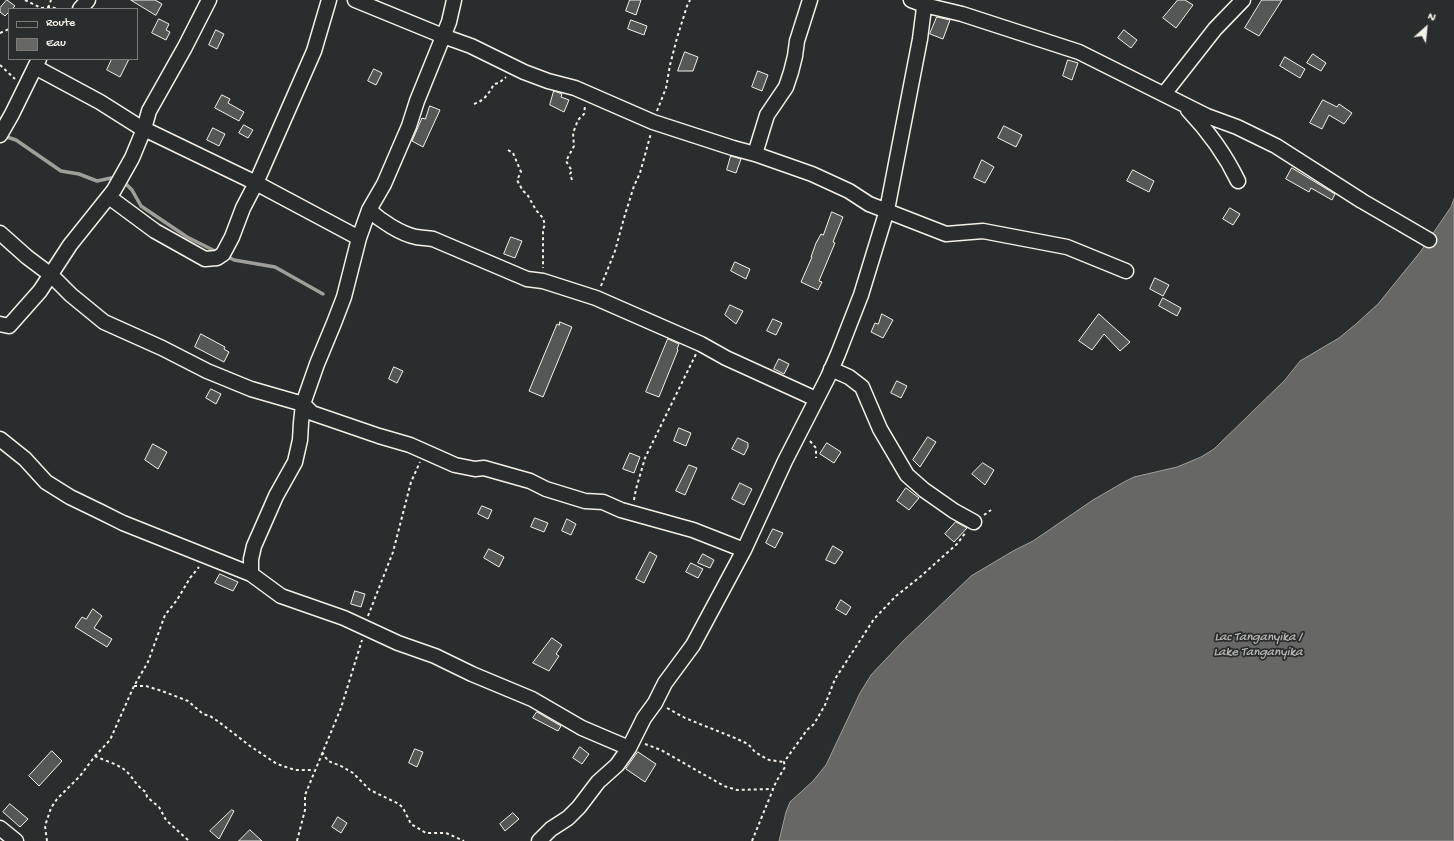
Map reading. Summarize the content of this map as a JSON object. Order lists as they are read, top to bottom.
{
  "water": ["Lac Tanganyika / Lake Tanganyika"],
  "legend": ["Route", "Eau"],
  "north": "top right"
}
